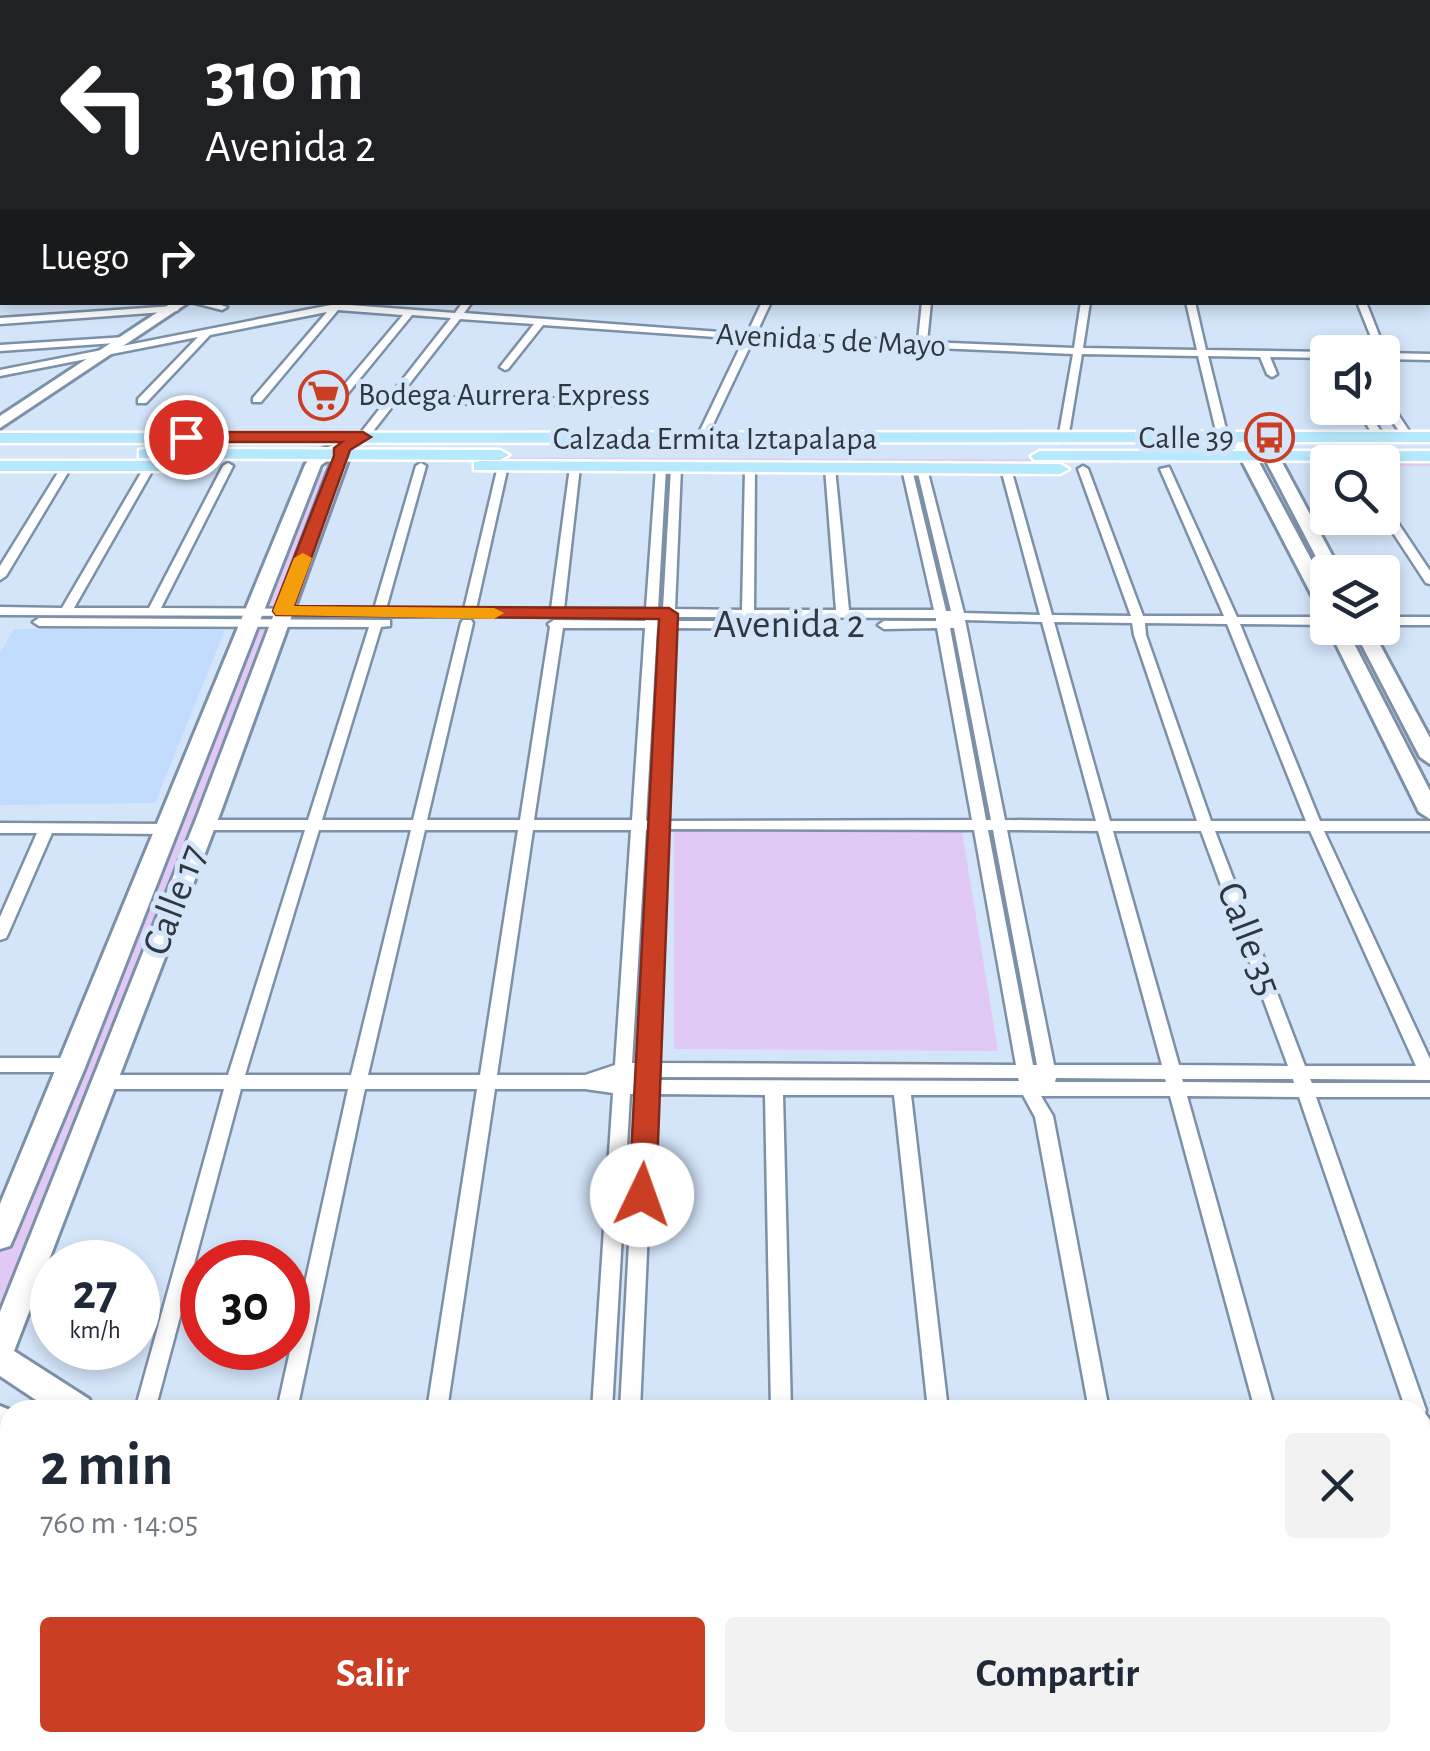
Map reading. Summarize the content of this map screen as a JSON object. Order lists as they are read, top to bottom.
{
  "streets": {
    "main road": ["Calzada Ermita Iztapalapa"],
    "street": [
      "Avenida 5 de Mayo",
      "Avenida 2",
      "Calle 17",
      "Calle 35"
    ]
  },
  "crossings": [
    ["Calzada Ermita Iztapalapa", "Calle 17"],
    ["Calzada Ermita Iztapalapa", "Calle 35"],
    ["Avenida 2", "Calle 17"],
    ["Avenida 2", "Calle 35"]
  ],
  "places": {
    "supermarket": ["Bodega Aurrera Express"],
    "bus stop": ["Calle 39"]
  },
  "page": {
    "turn": ["310 m", "Avenida 2"],
    "then": "Luego",
    "speed": "27 km/h",
    "limit": "30",
    "heading": ["2 min", "760 m · 14:05"],
    "buttons": ["Salir", "Compartir"]
  }
}
